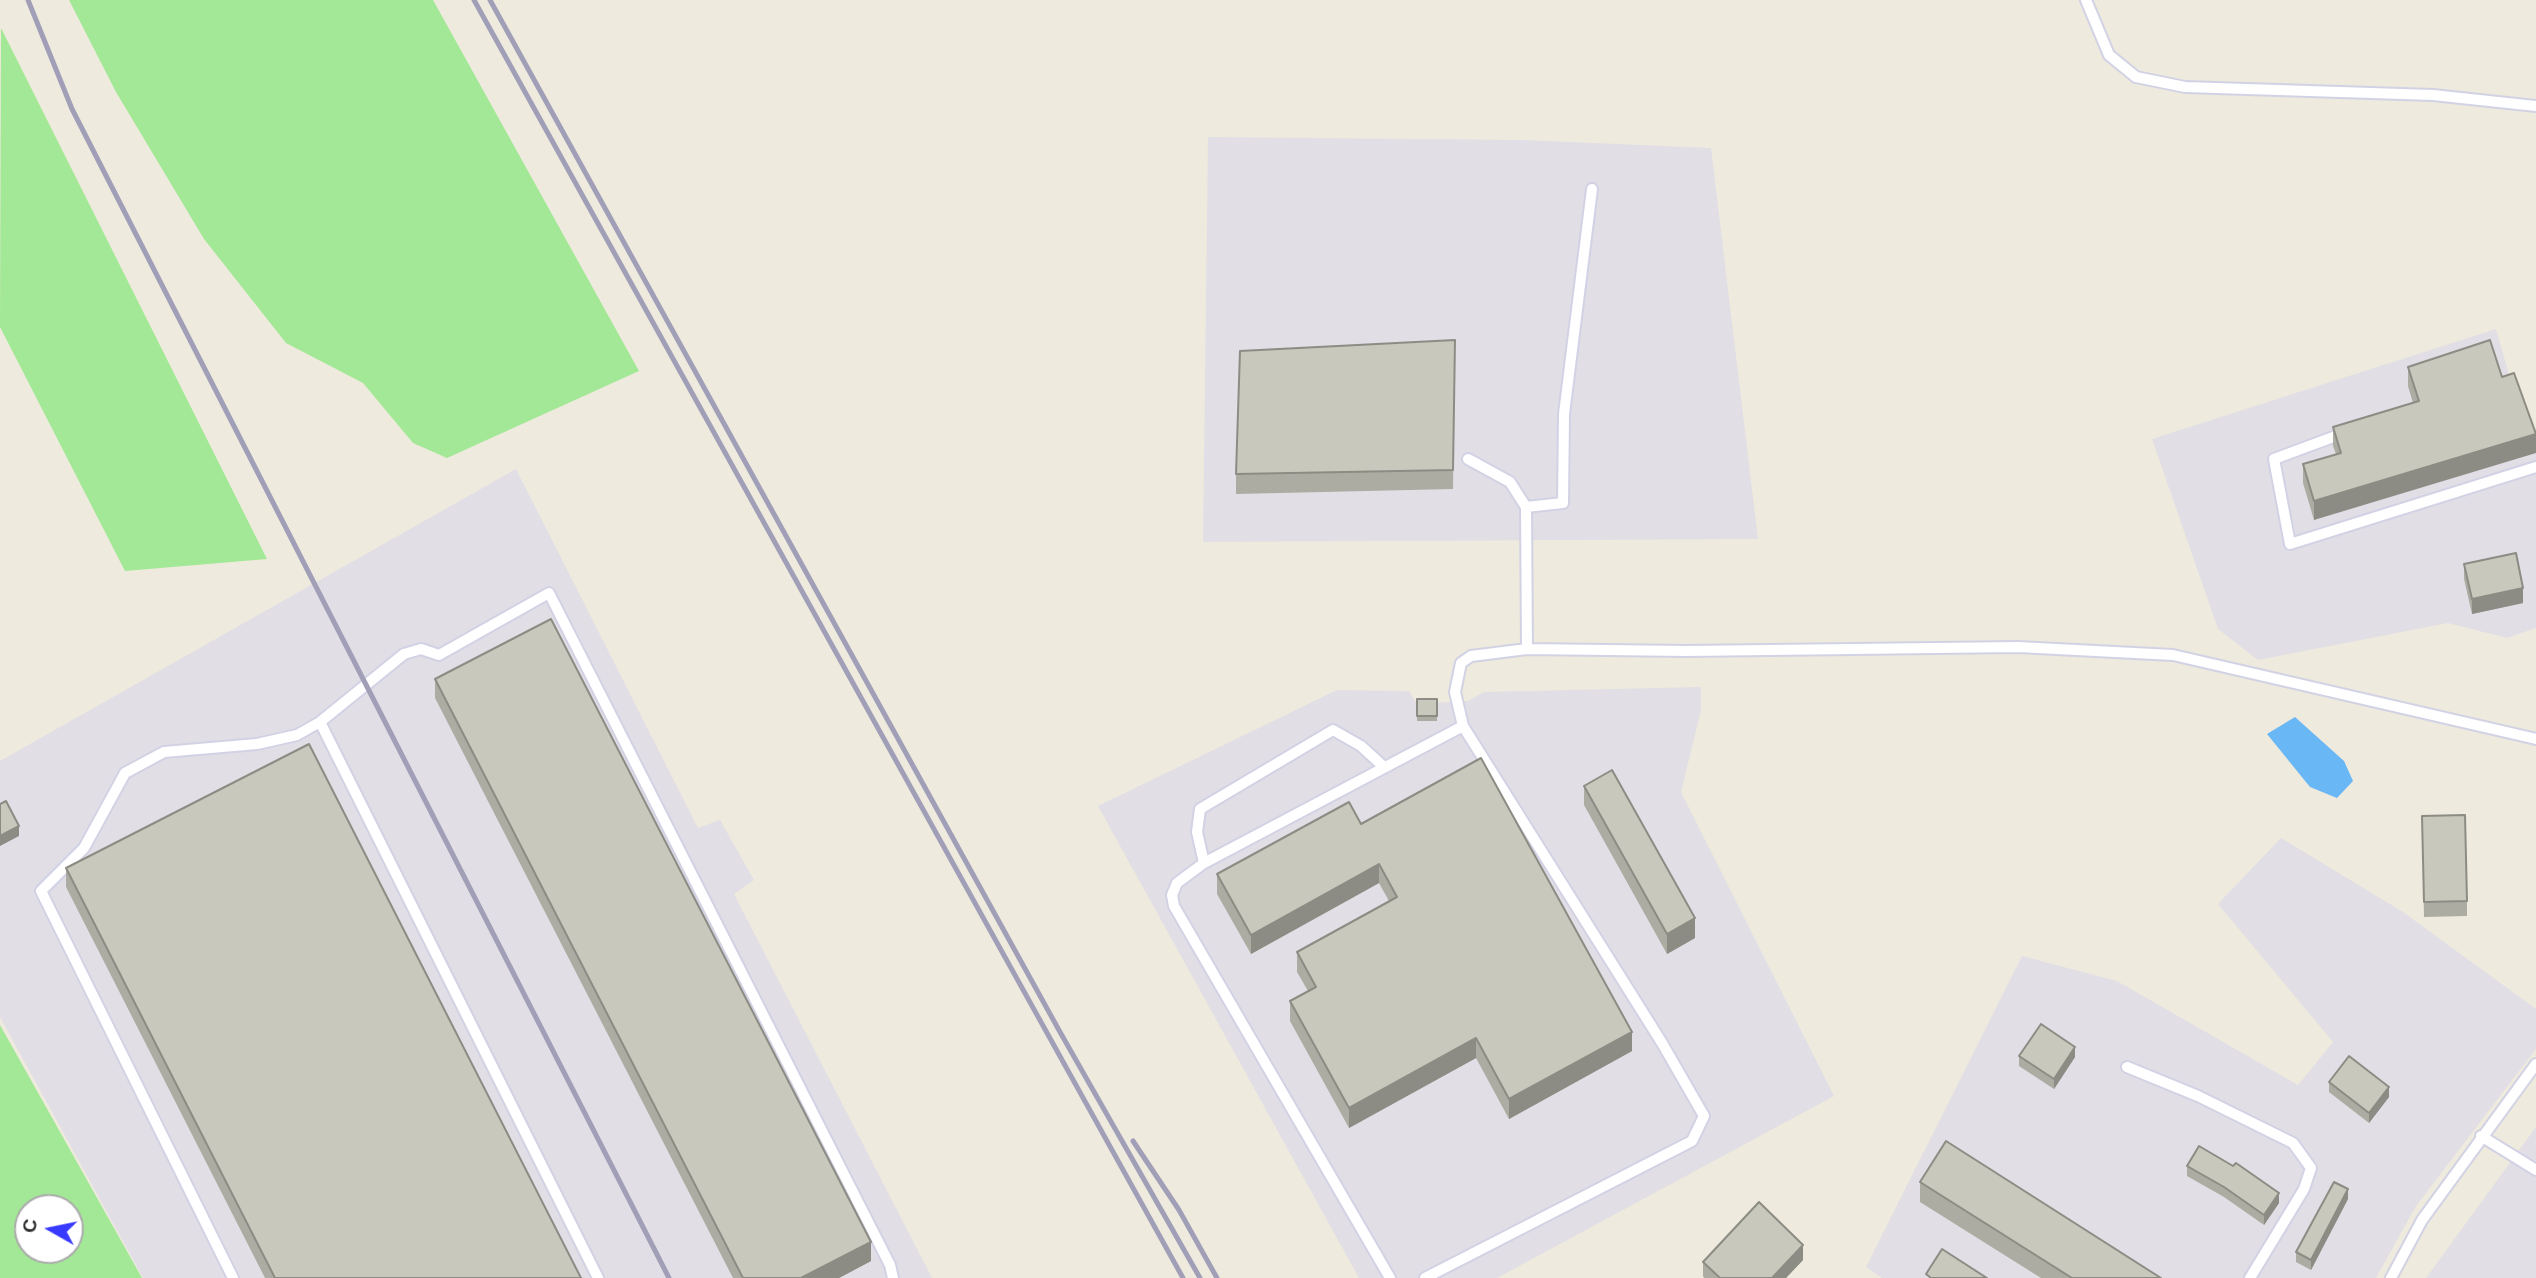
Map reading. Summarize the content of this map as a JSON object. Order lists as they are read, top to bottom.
{
  "north": "left"
}
